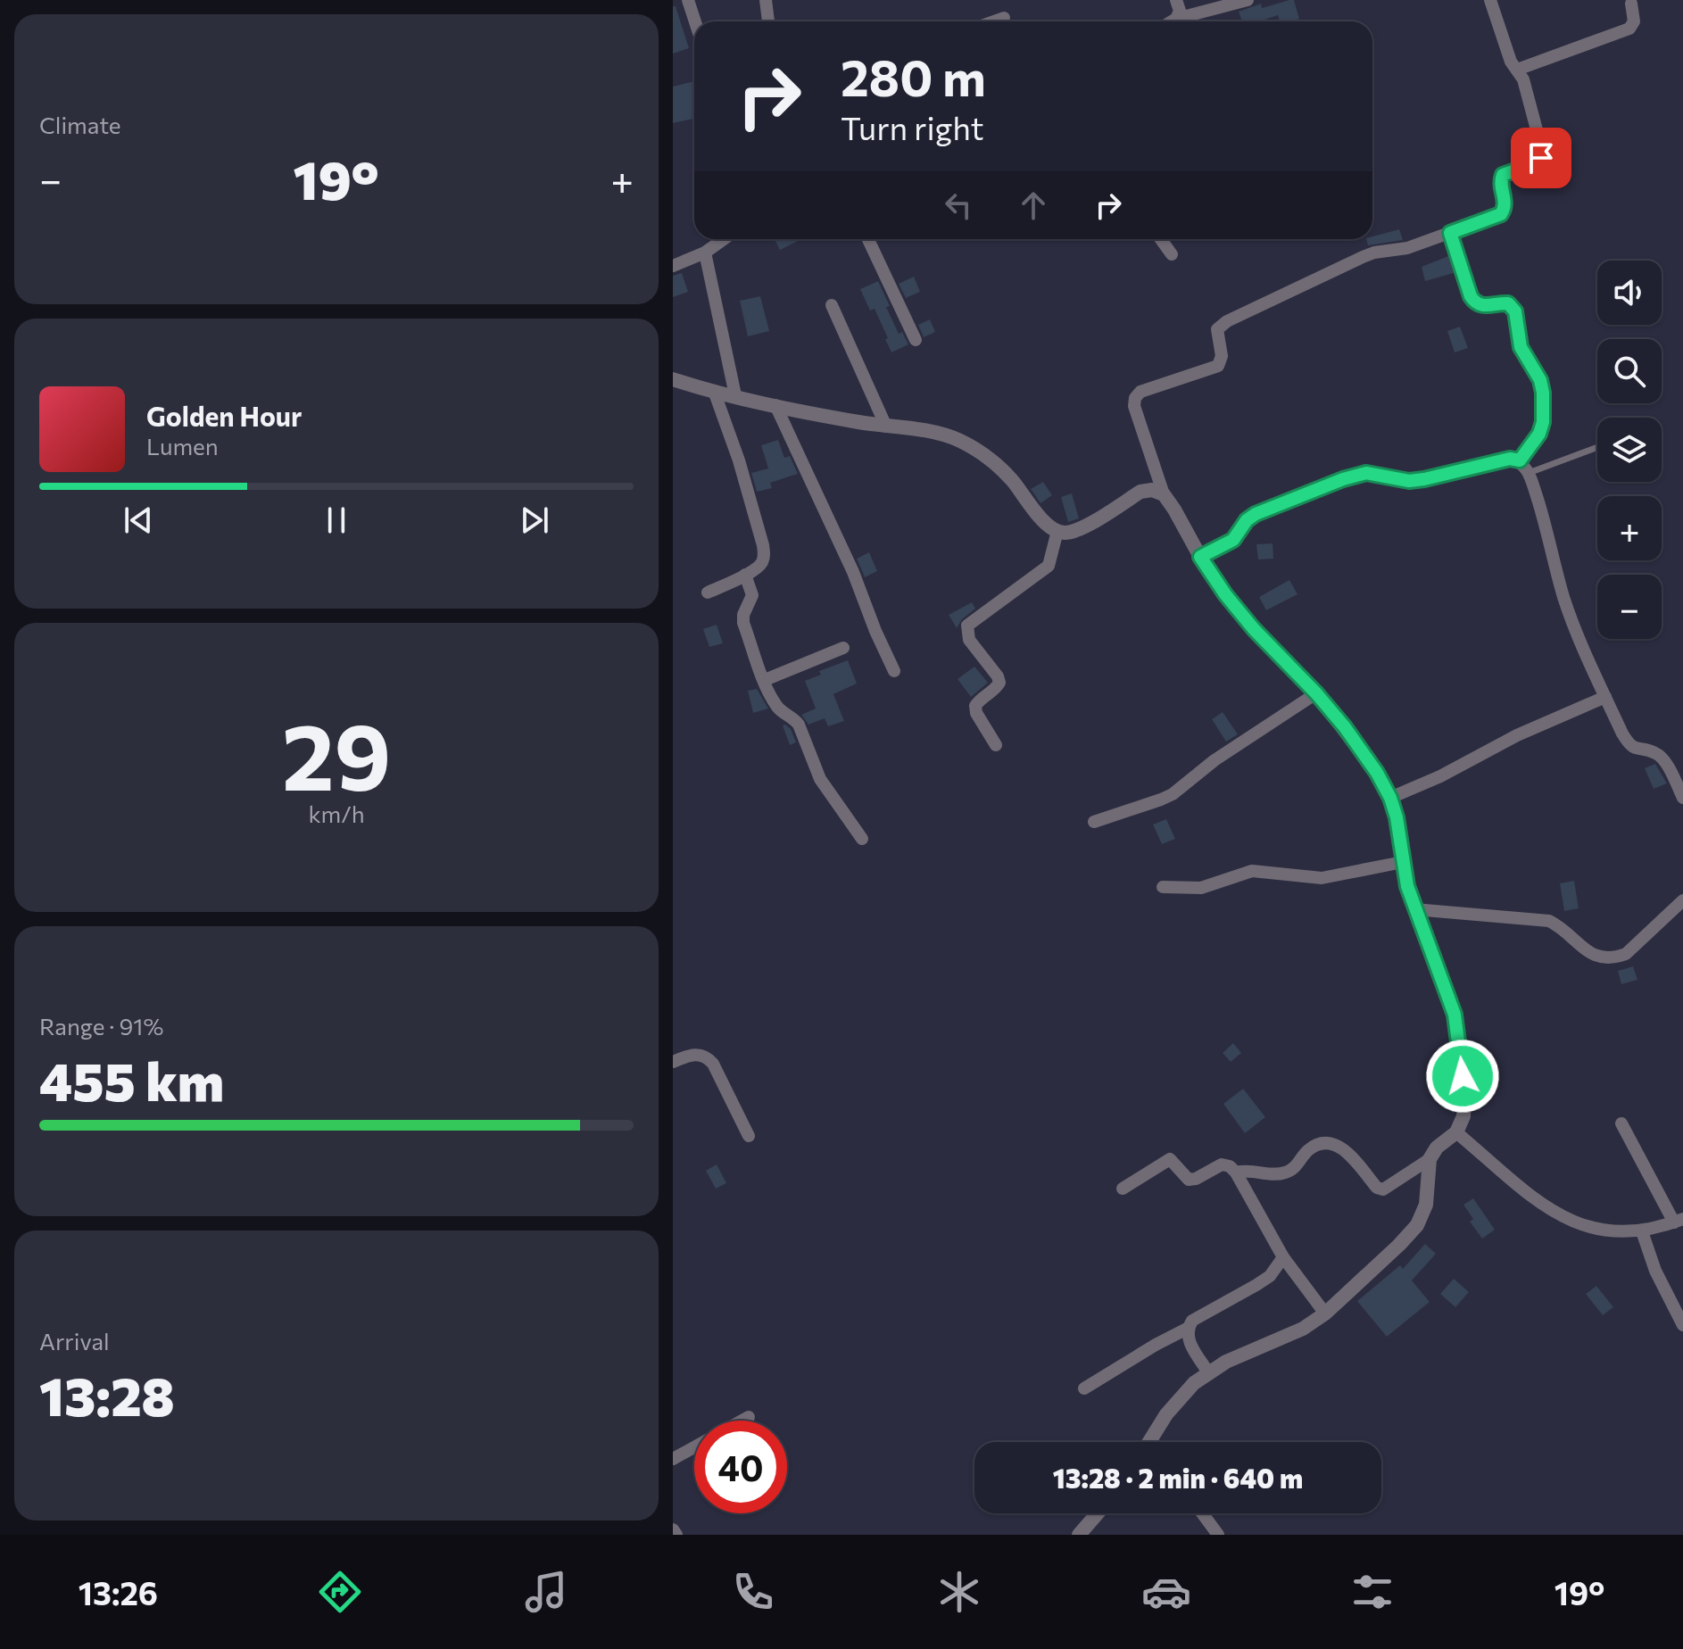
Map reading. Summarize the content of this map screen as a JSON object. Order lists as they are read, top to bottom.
{
  "page": {
    "tile": [
      "Climate",
      ["29", "km/h"],
      ["Range · 91%", "455 km"],
      ["Arrival", "13:28"]
    ],
    "turn": ["280 m", "Turn right"],
    "heat": ["−", "19°", "+"],
    "map_buttons": ["+", "−"],
    "song": ["Golden Hour", "Lumen"],
    "limit": "40",
    "trip": "13:28 · 2 min · 640 m",
    "tabs": ["13:26", "19°"]
  }
}
